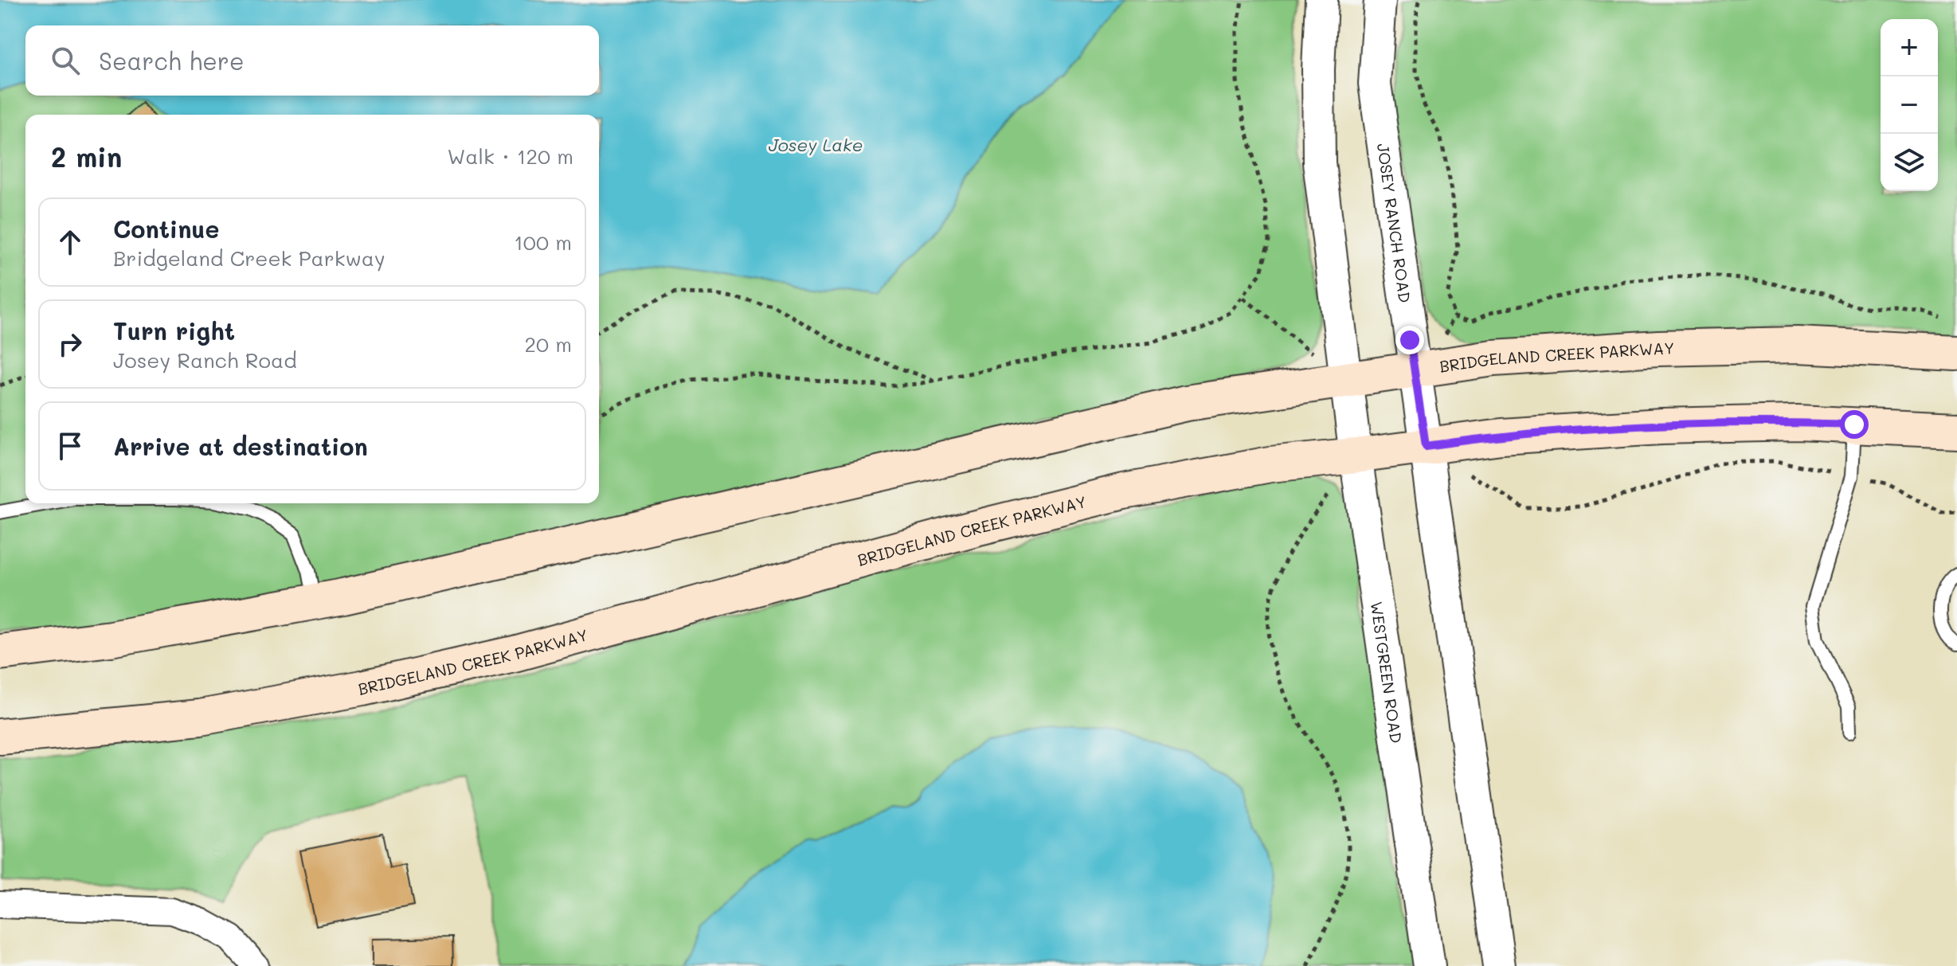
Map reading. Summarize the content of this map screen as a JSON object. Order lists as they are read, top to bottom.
{
  "streets": {
    "main road": ["BRIDGELAND CREEK PARKWAY"],
    "street": ["JOSEY RANCH ROAD", "WESTGREEN ROAD"]
  },
  "crossings": [
    ["JOSEY RANCH ROAD", "BRIDGELAND CREEK PARKWAY"],
    ["BRIDGELAND CREEK PARKWAY", "WESTGREEN ROAD"]
  ],
  "water": ["Josey Lake"],
  "page": {
    "map_buttons": ["+", "−"],
    "search": "Search here",
    "heading": ["2 min", "Walk · 120 m"],
    "list": [
      ["Continue", "Bridgeland Creek Parkway", "100 m"],
      ["Turn right", "Josey Ranch Road", "20 m"],
      "Arrive at destination"
    ]
  }
}
